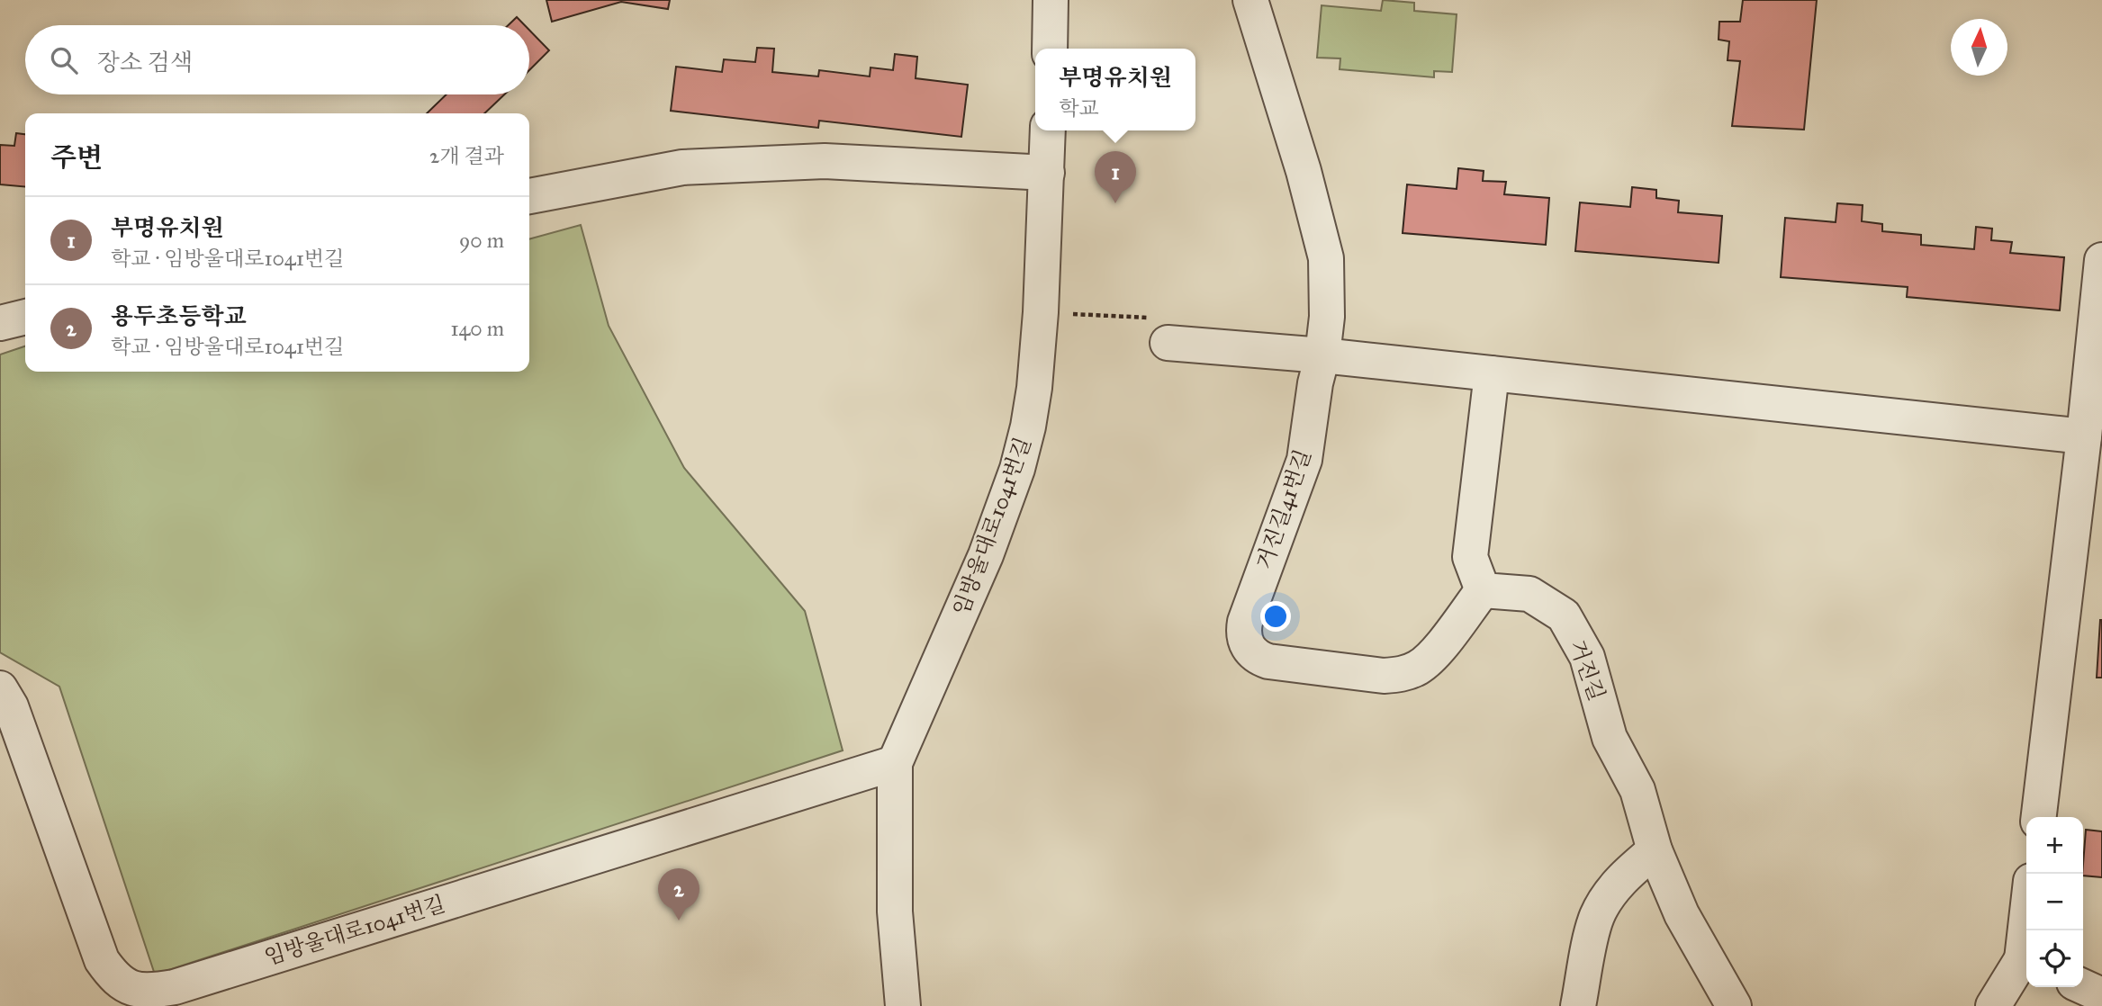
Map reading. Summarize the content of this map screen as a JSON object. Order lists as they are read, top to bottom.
{
  "streets": {
    "street": ["거진길41번길", "임방울대로1041번길", "거진길"]
  },
  "crossings": [
    ["거진길41번길", "거진길"]
  ],
  "north": "top",
  "page": {
    "search": "장소 검색",
    "popup": ["부명유치원", "학교"],
    "heading": ["주변", "2개 결과"],
    "pins": ["1", "2"],
    "list": [
      {
        "mark": "1",
        "name": "부명유치원",
        "note": "학교 · 임방울대로1041번길",
        "value": "90 m"
      },
      {
        "mark": "2",
        "name": "용두초등학교",
        "note": "학교 · 임방울대로1041번길",
        "value": "140 m"
      }
    ],
    "map_buttons": ["+", "−"]
  }
}
